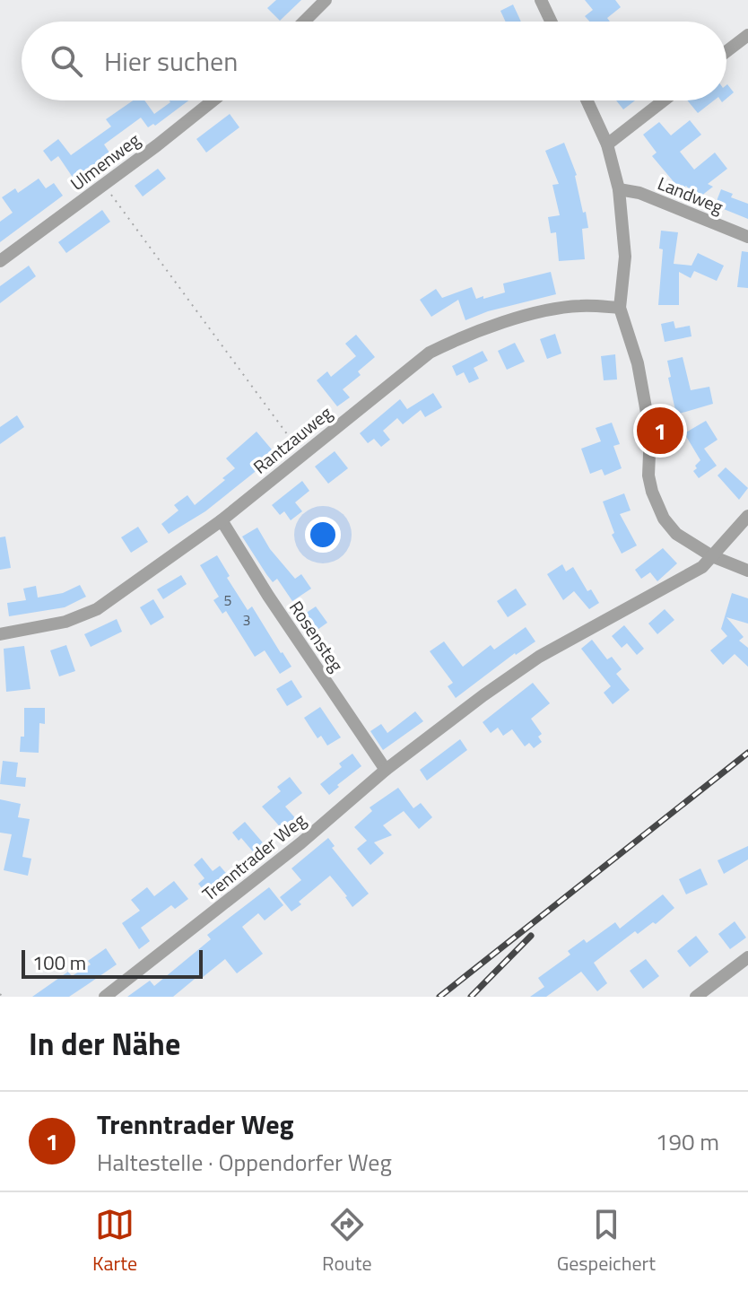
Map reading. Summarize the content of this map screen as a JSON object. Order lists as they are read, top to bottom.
{
  "streets": {
    "street": [
      "Ulmenweg",
      "Landweg",
      "Rantzauweg",
      "Rosensteg",
      "Trenntrader Weg"
    ]
  },
  "crossings": [
    ["Rantzauweg", "Rosensteg"],
    ["Rosensteg", "Trenntrader Weg"]
  ],
  "house_numbers": ["5", "3"],
  "scale_bar": "100 m",
  "page": {
    "search": "Hier suchen",
    "pins": "1",
    "scale": "100 m",
    "heading": "In der Nähe",
    "list": [
      {
        "mark": "1",
        "name": "Trenntrader Weg",
        "note": "Haltestelle · Oppendorfer Weg",
        "value": "190 m"
      }
    ],
    "nav": ["Karte", "Route", "Gespeichert"]
  }
}
